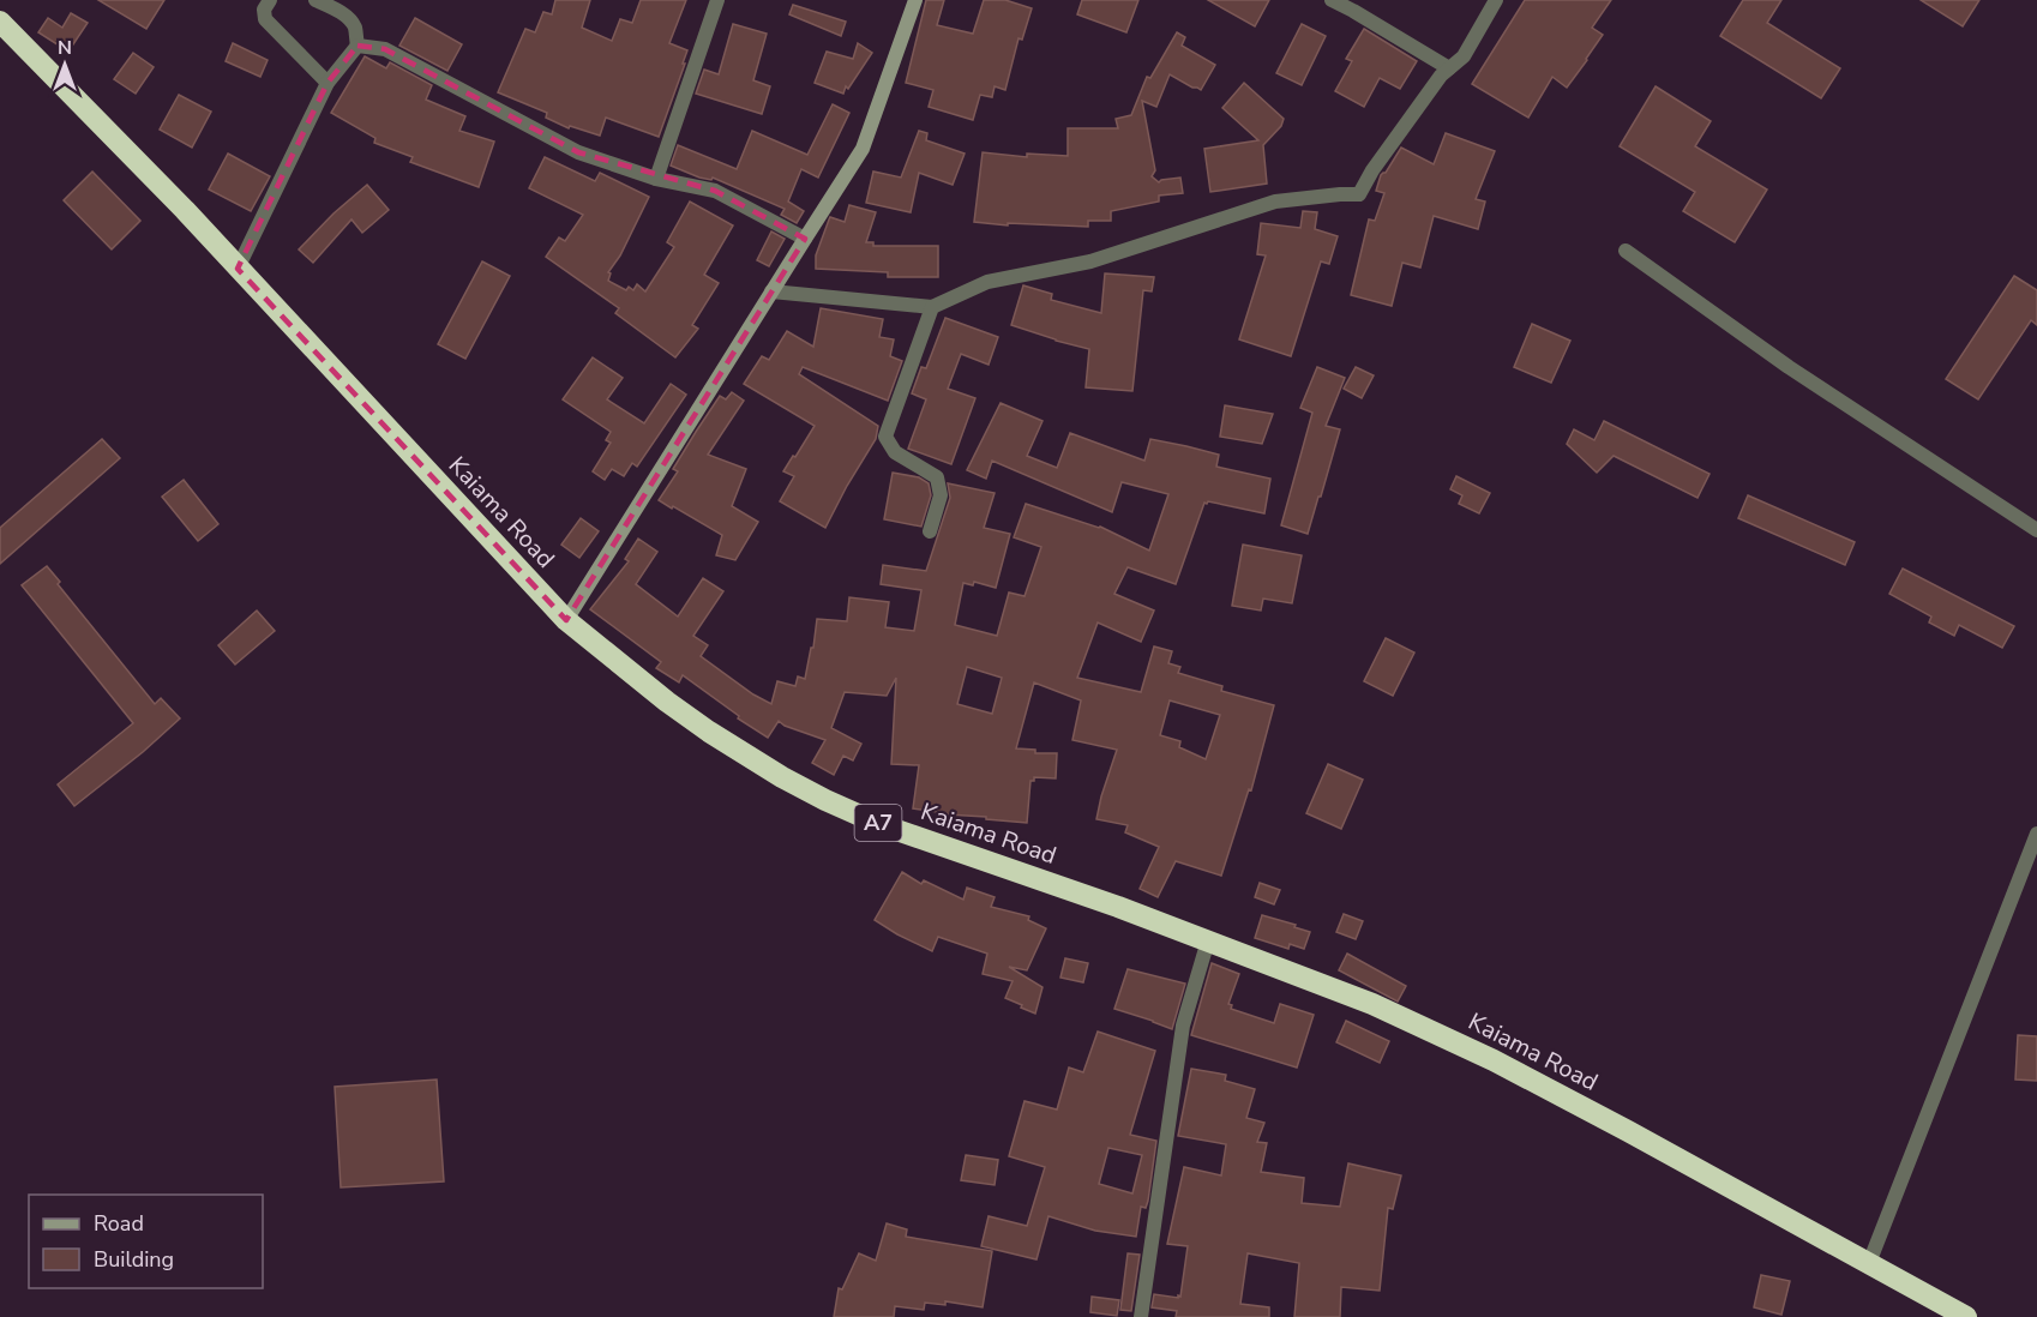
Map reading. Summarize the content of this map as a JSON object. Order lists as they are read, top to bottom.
{
  "streets": {
    "highway": ["Kaiama Road", "A7"]
  },
  "legend": ["Road", "Building"],
  "north": "top"
}
